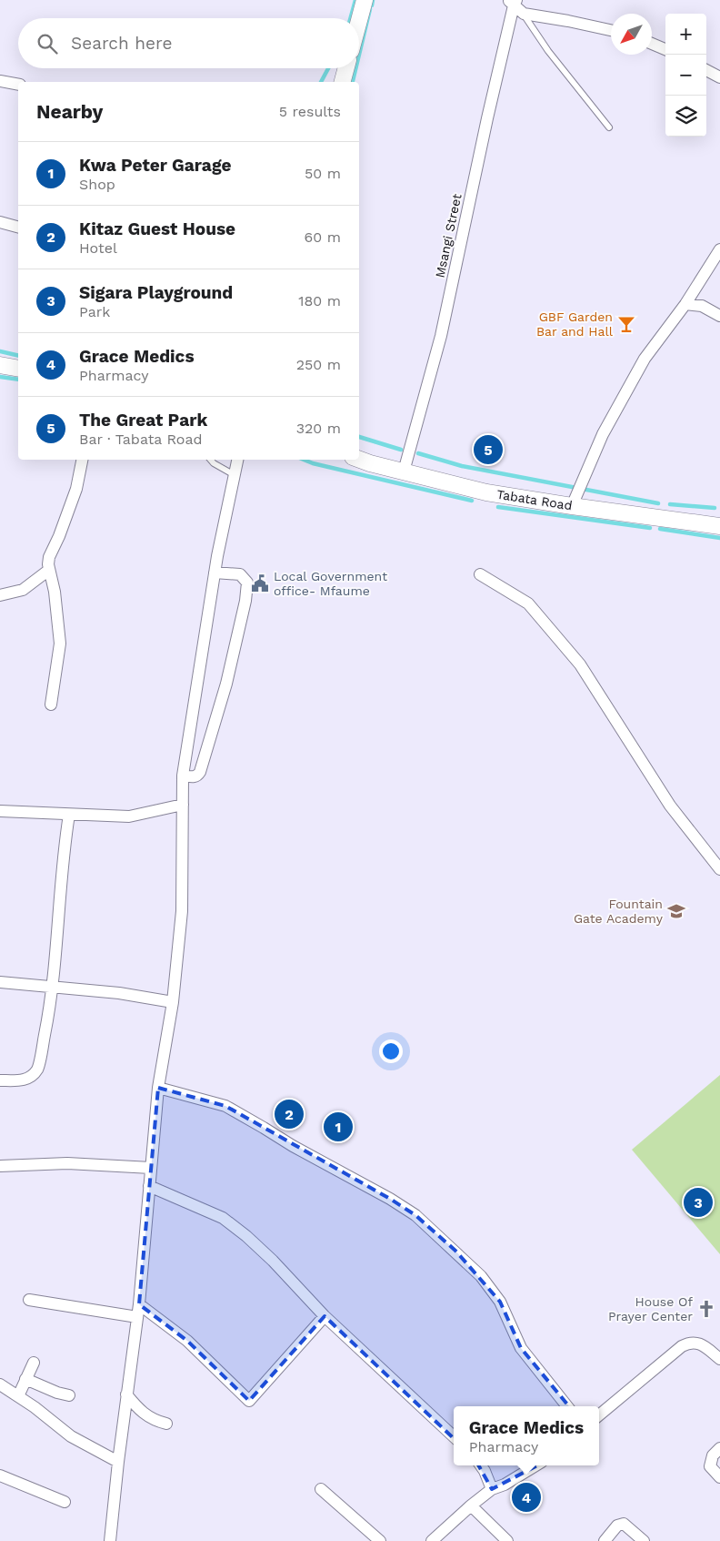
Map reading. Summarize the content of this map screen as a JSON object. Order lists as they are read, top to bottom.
{
  "streets": {
    "main road": ["Tabata Road"],
    "street": ["Msangi Street"]
  },
  "crossings": [
    ["Msangi Street", "Tabata Road"]
  ],
  "places": {
    "bar": ["GBF Garden Bar and Hall"],
    "public building": ["Local Government office- Mfaume"],
    "school or university": ["Fountain Gate Academy"],
    "church": ["House Of Prayer Center"]
  },
  "north": "bottom left",
  "page": {
    "map_buttons": ["+", "−"],
    "search": "Search here",
    "heading": ["Nearby", "5 results"],
    "list": [
      {
        "mark": "1",
        "name": "Kwa Peter Garage",
        "note": "Shop",
        "value": "50 m"
      },
      {
        "mark": "2",
        "name": "Kitaz Guest House",
        "note": "Hotel",
        "value": "60 m"
      },
      {
        "mark": "3",
        "name": "Sigara Playground",
        "note": "Park",
        "value": "180 m"
      },
      {
        "mark": "4",
        "name": "Grace Medics",
        "note": "Pharmacy",
        "value": "250 m"
      },
      {
        "mark": "5",
        "name": "The Great Park",
        "note": "Bar · Tabata Road",
        "value": "320 m"
      }
    ],
    "pins": [
      "5",
      "2",
      "1",
      "3",
      "4"
    ],
    "popup": ["Grace Medics", "Pharmacy"]
  }
}
